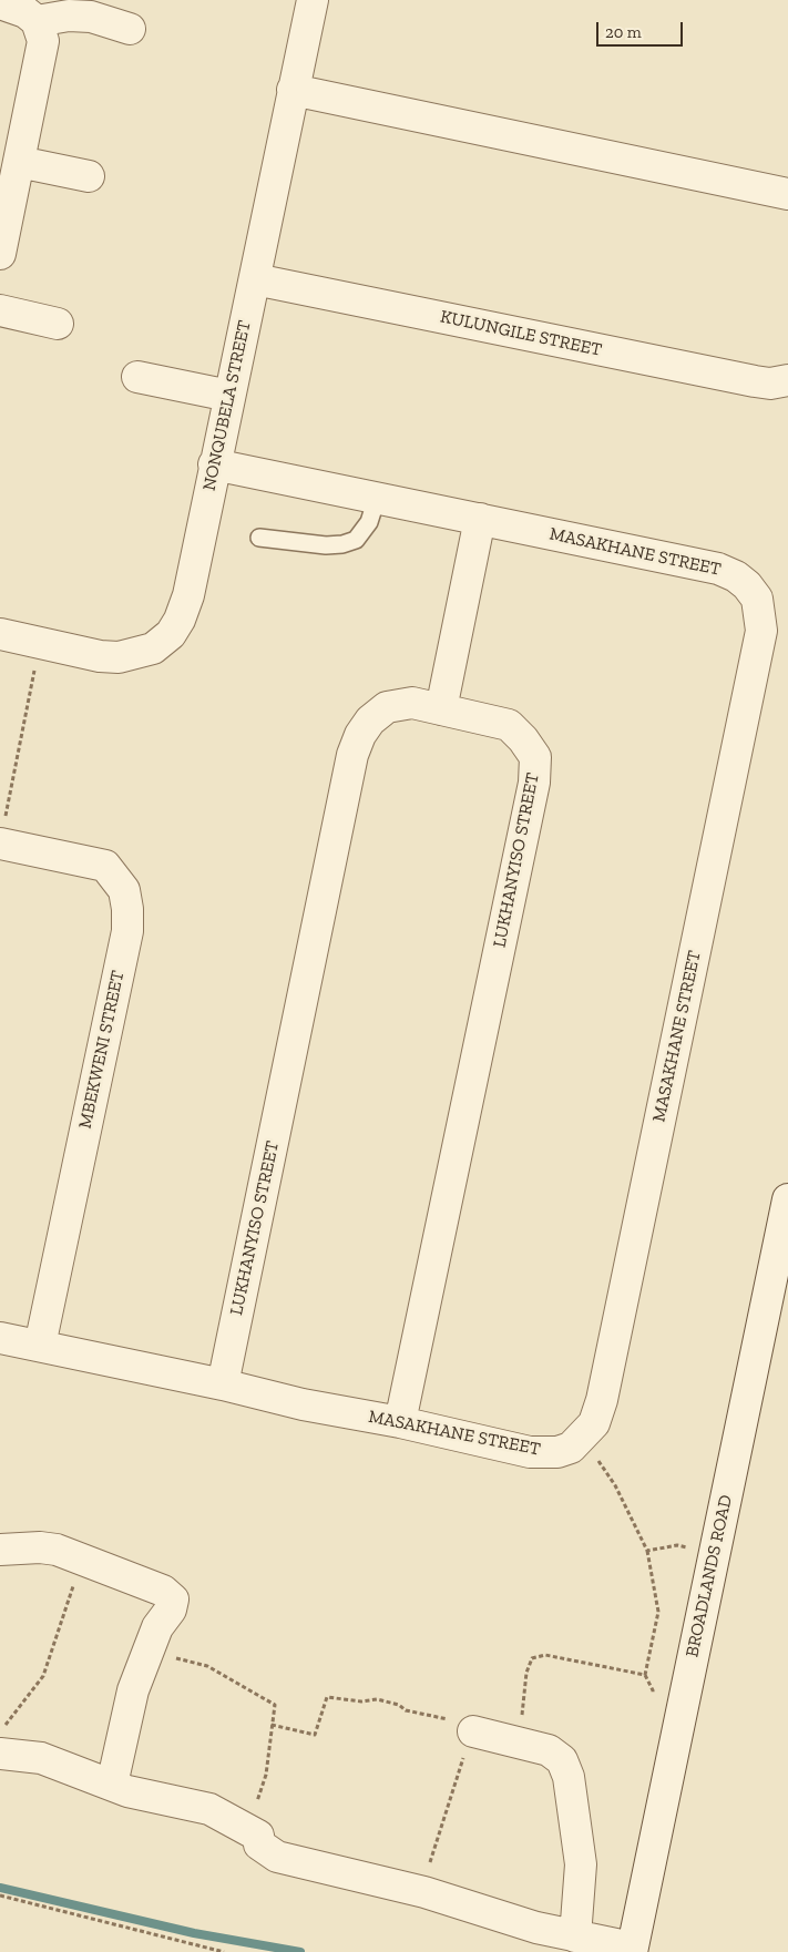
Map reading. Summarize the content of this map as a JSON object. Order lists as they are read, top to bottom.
{
  "streets": {
    "street": [
      "KULUNGILE STREET",
      "NONQUBELA STREET",
      "MASAKHANE STREET",
      "LUKHANYISO STREET",
      "MBEKWENI STREET",
      "BROADLANDS ROAD"
    ]
  },
  "crossings": [
    ["KULUNGILE STREET", "NONQUBELA STREET"],
    ["NONQUBELA STREET", "MASAKHANE STREET"],
    ["MASAKHANE STREET", "LUKHANYISO STREET"],
    ["MASAKHANE STREET", "MBEKWENI STREET"]
  ],
  "scale_bar": "20 m"
}
